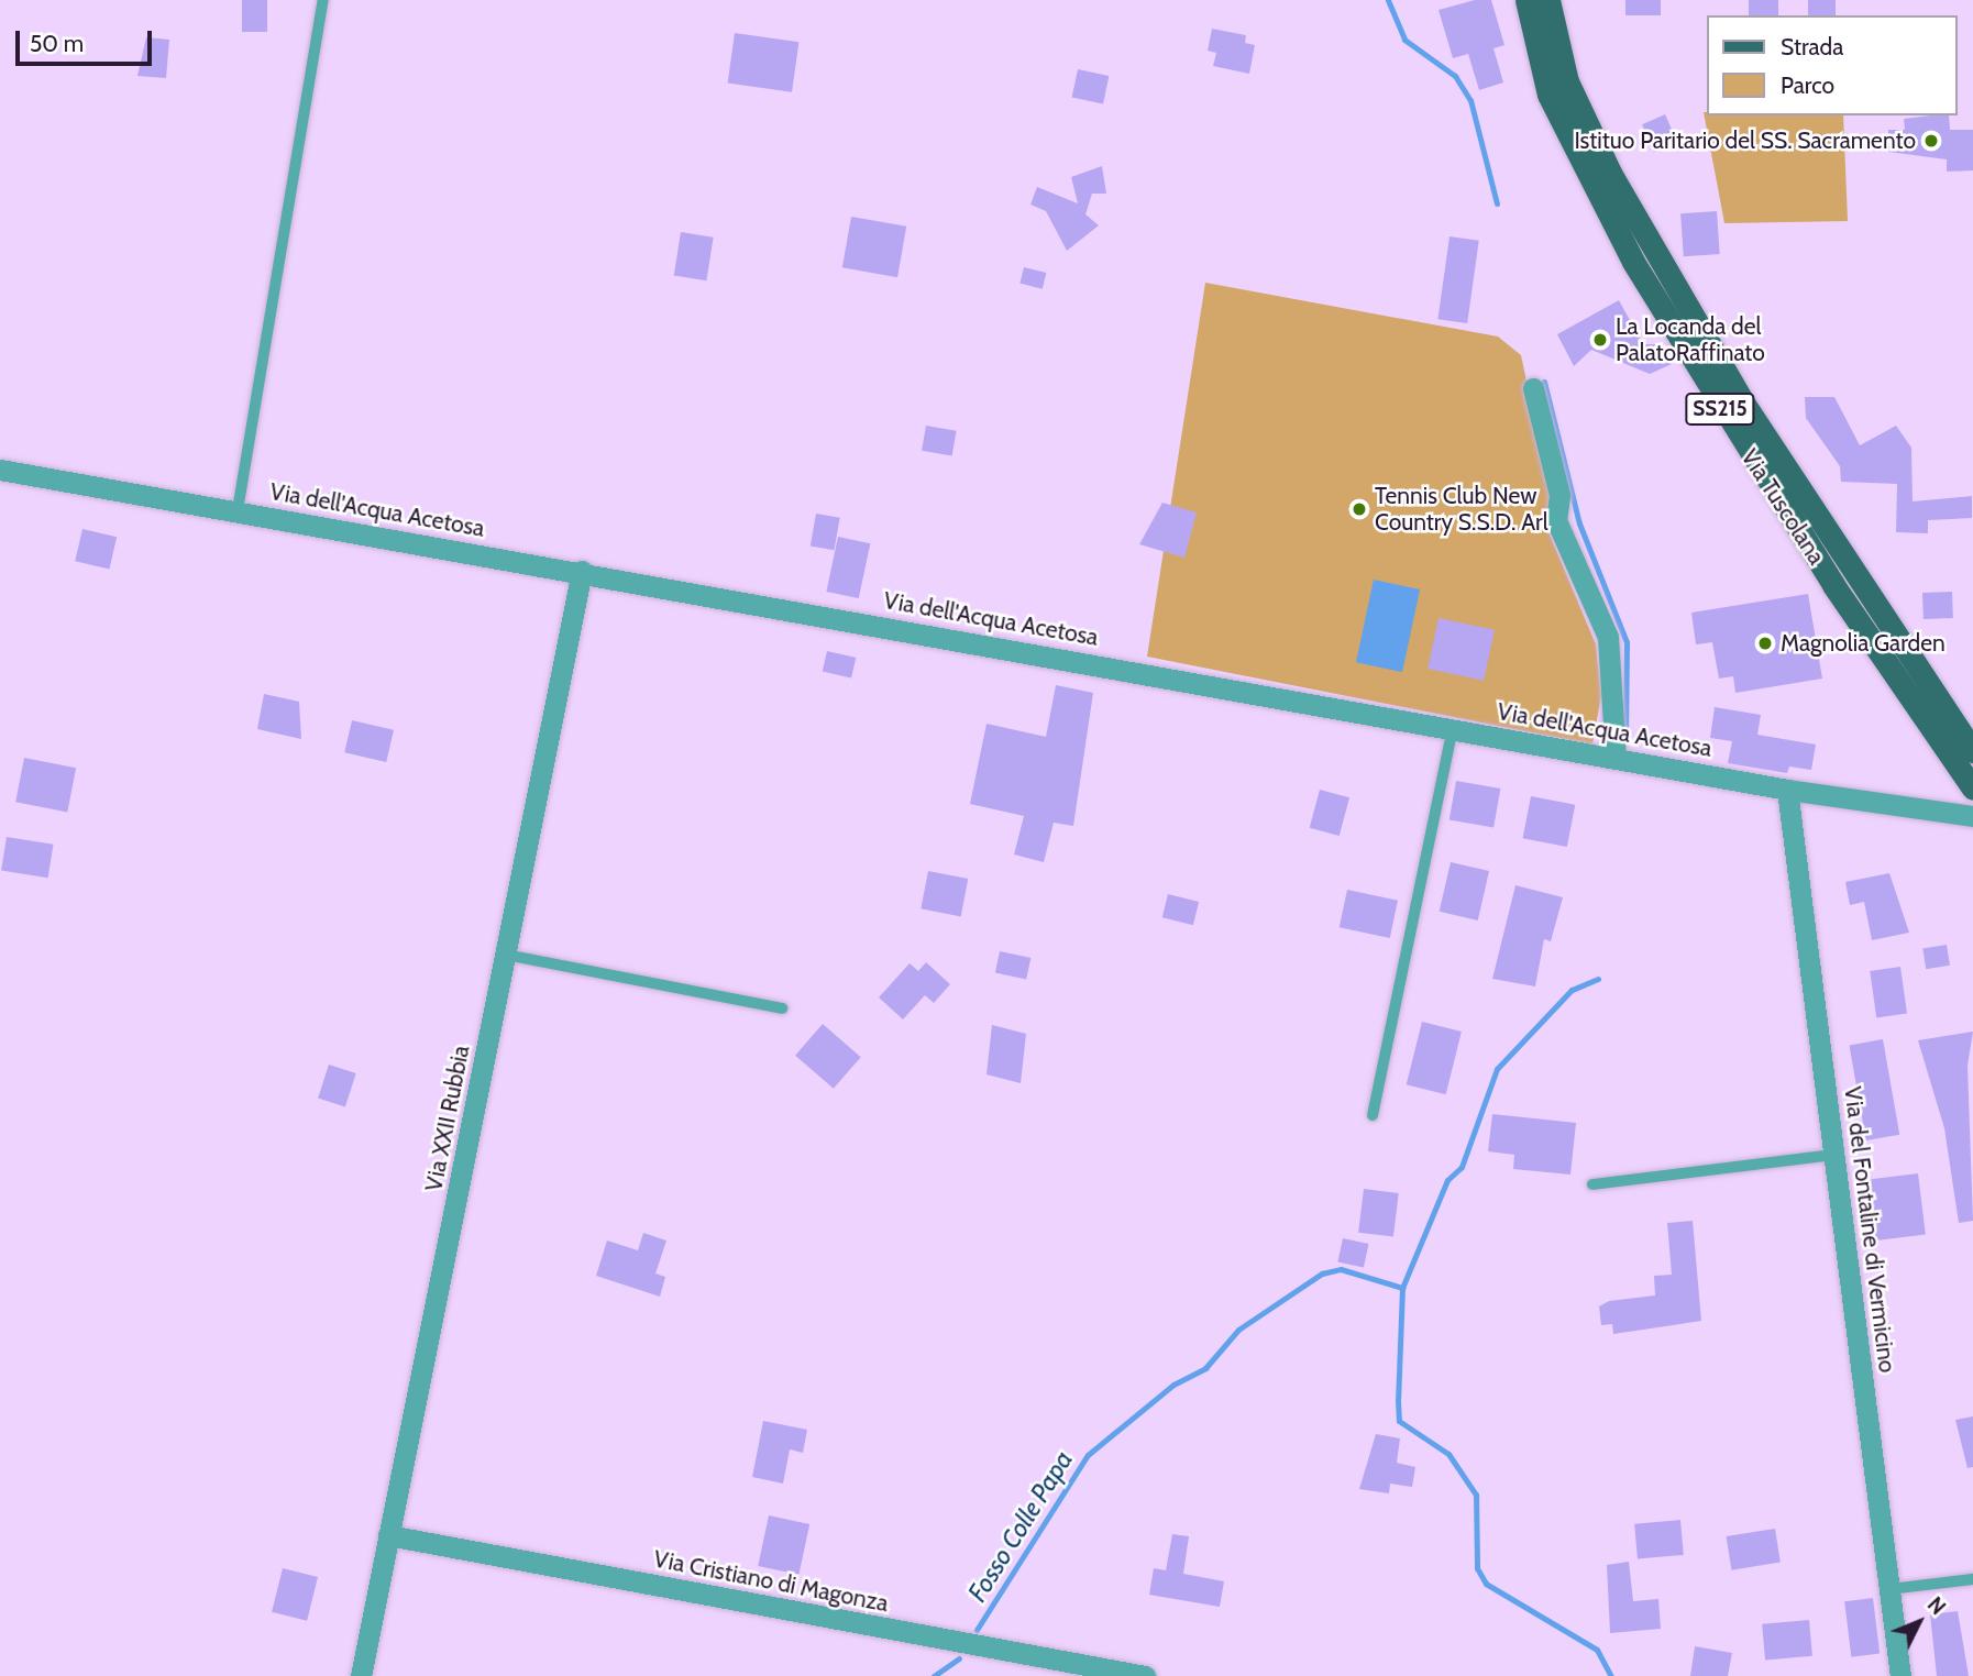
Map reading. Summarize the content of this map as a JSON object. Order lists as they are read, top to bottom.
{
  "streets": {
    "main road": ["SS215", "Via Tuscolana"],
    "street": [
      "Via dell'Acqua Acetosa",
      "Via XXII Rubbia",
      "Via del Fontaline di Vermicino",
      "Via Cristiano di Magonza"
    ]
  },
  "crossings": [
    ["Via dell'Acqua Acetosa", "Via XXII Rubbia"],
    ["Via dell'Acqua Acetosa", "Via del Fontaline di Vermicino"],
    ["Via XXII Rubbia", "Via Cristiano di Magonza"]
  ],
  "water": ["Fosso Colle Papa"],
  "places": [
    "Istituo Paritario del SS. Sacramento",
    "La Locanda del PalatoRaffinato",
    "Tennis Club New Country S.S.D. Arl",
    "Magnolia Garden"
  ],
  "legend": ["Strada", "Parco"],
  "scale_bar": "50 m",
  "north": "top right"
}
